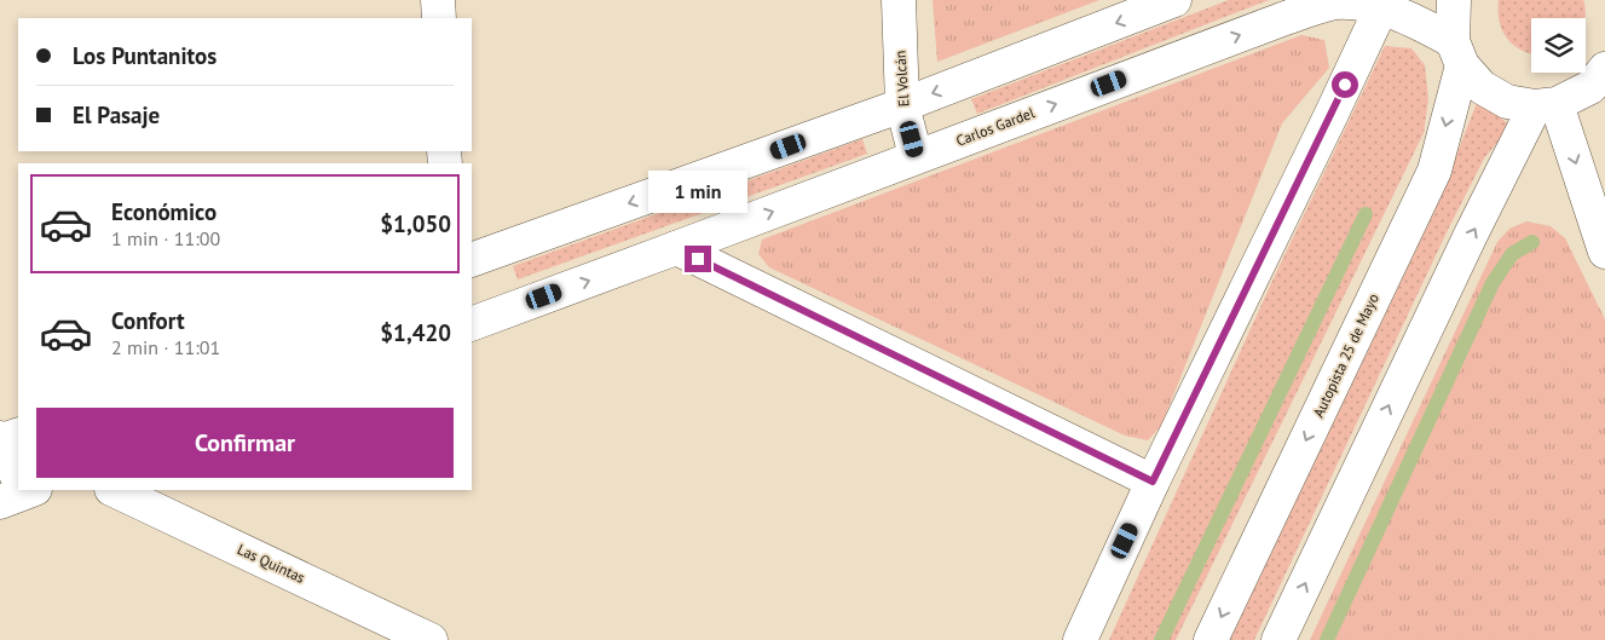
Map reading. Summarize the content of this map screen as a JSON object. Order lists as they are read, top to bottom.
{
  "streets": {
    "street": [
      "El Volcán",
      "Carlos Gardel",
      "Autopista 25 de Mayo",
      "Las Quintas"
    ]
  },
  "crossings": [
    ["El Volcán", "Carlos Gardel"],
    ["Carlos Gardel", "Autopista 25 de Mayo"]
  ],
  "page": {
    "banner": ["Los Puntanitos", "El Pasaje"],
    "bubble": "1 min",
    "list": [
      {
        "name": "Económico",
        "note": "1 min · 11:00",
        "value": "$1,050"
      },
      {
        "name": "Confort",
        "note": "2 min · 11:01",
        "value": "$1,420"
      }
    ],
    "buttons": "Confirmar"
  }
}
